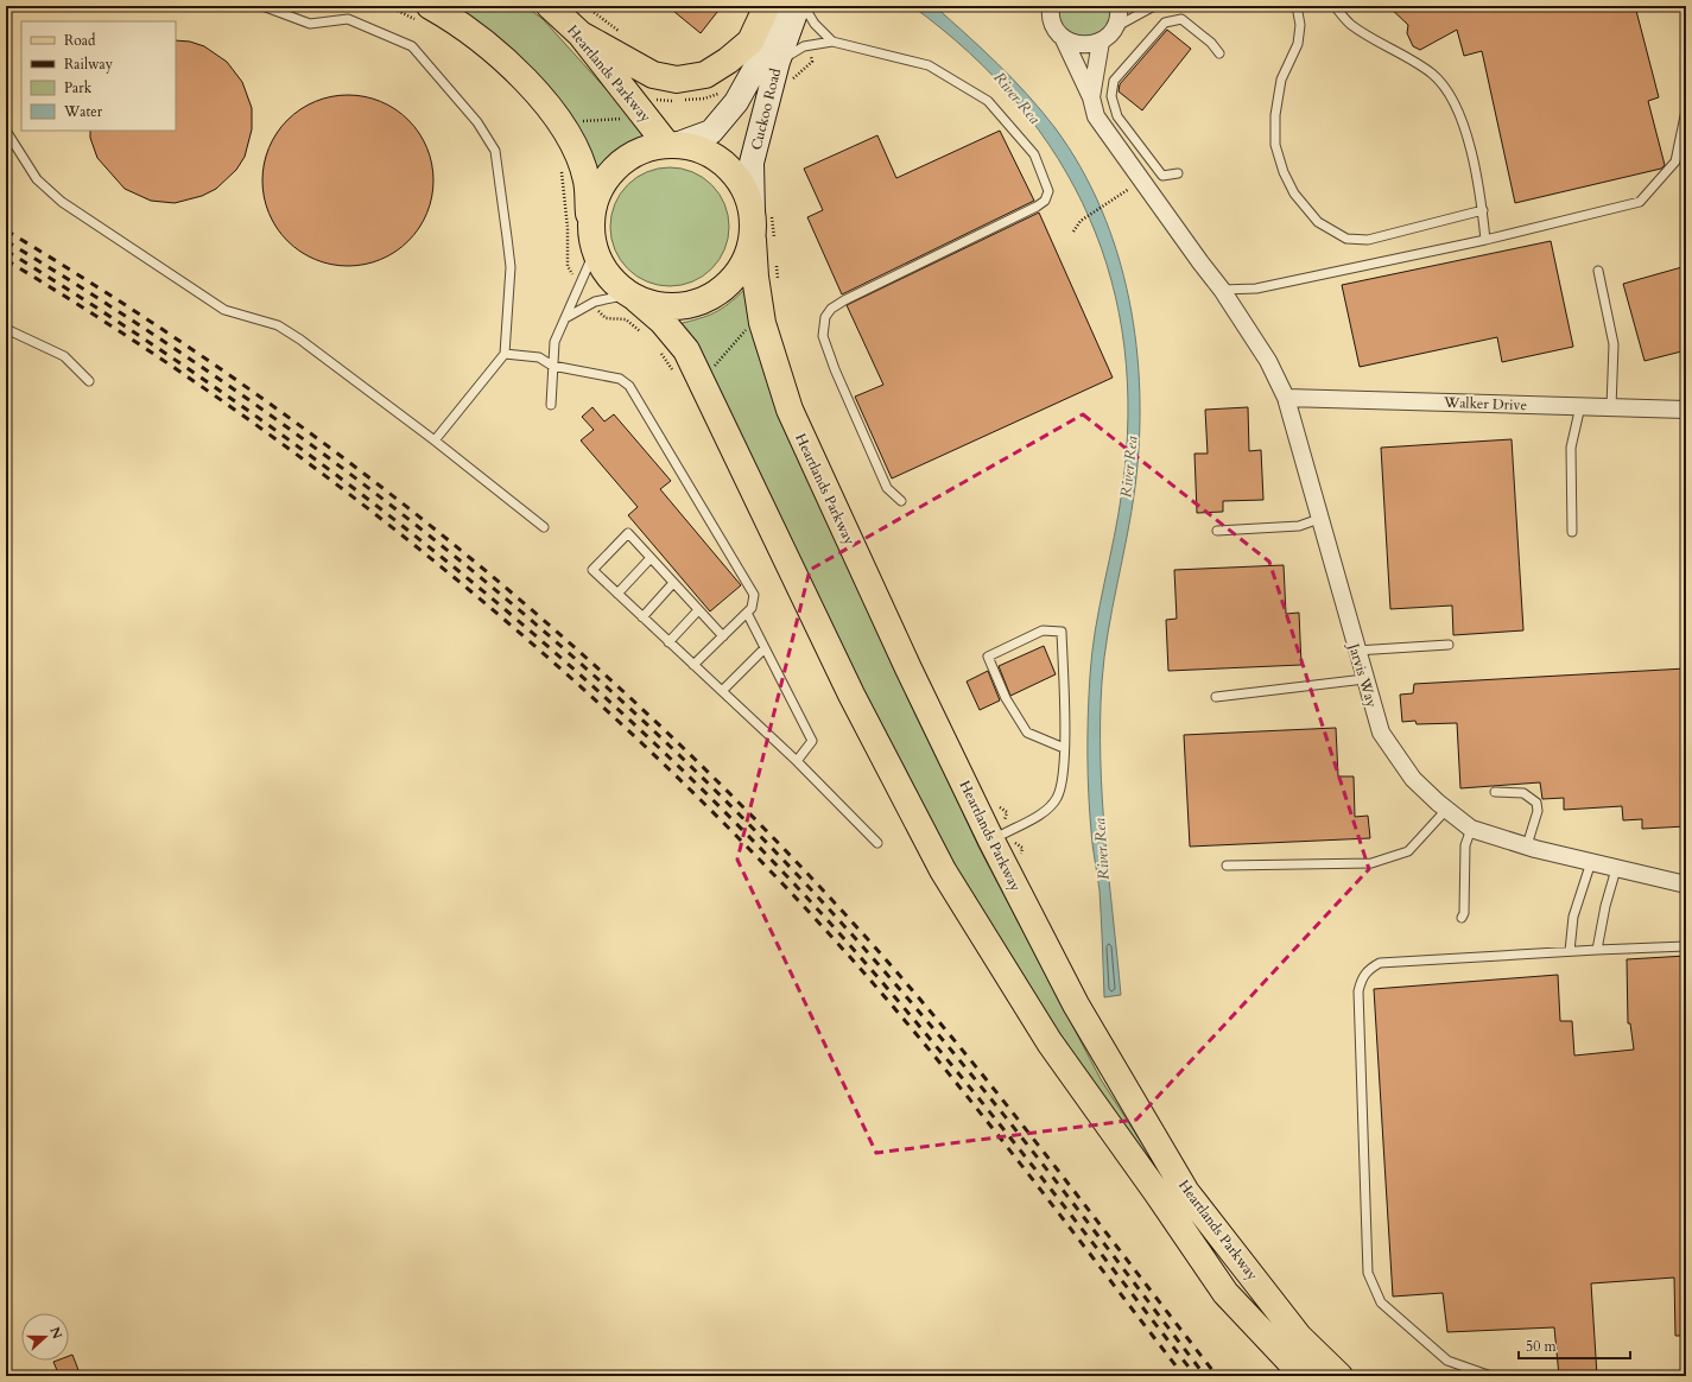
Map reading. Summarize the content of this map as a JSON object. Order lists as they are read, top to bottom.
{
  "streets": {
    "main road": ["Heartlands Parkway", "Cuckoo Road"],
    "street": ["Walker Drive", "Jarvis Way"]
  },
  "crossings": [
    ["Heartlands Parkway", "Cuckoo Road"],
    ["Walker Drive", "Jarvis Way"]
  ],
  "water": ["River Rea"],
  "legend": [
    "Road",
    "Railway",
    "Park",
    "Water"
  ],
  "scale_bar": "50 m",
  "north": "right"
}
